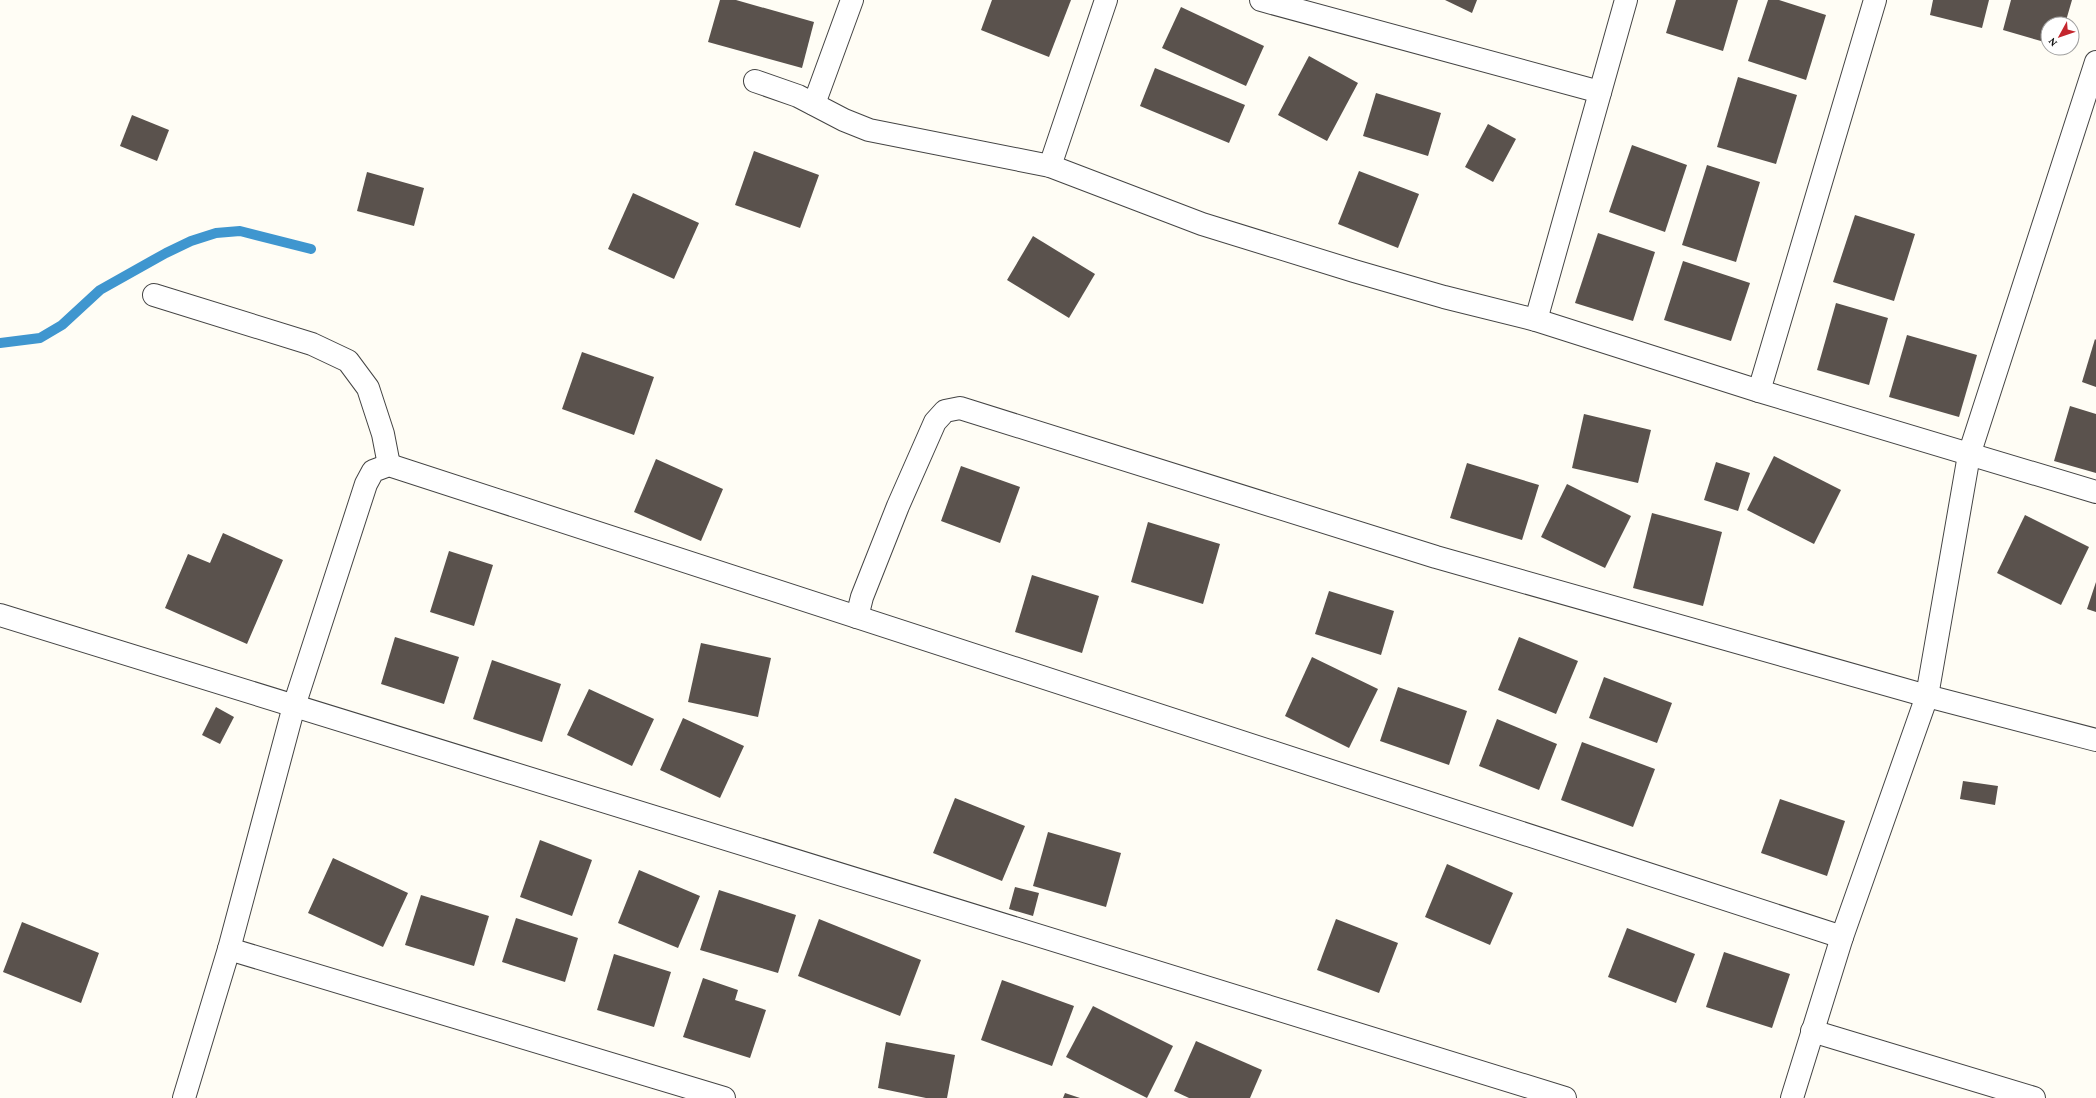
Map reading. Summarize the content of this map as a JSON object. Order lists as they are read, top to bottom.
{
  "north": "bottom left"
}
